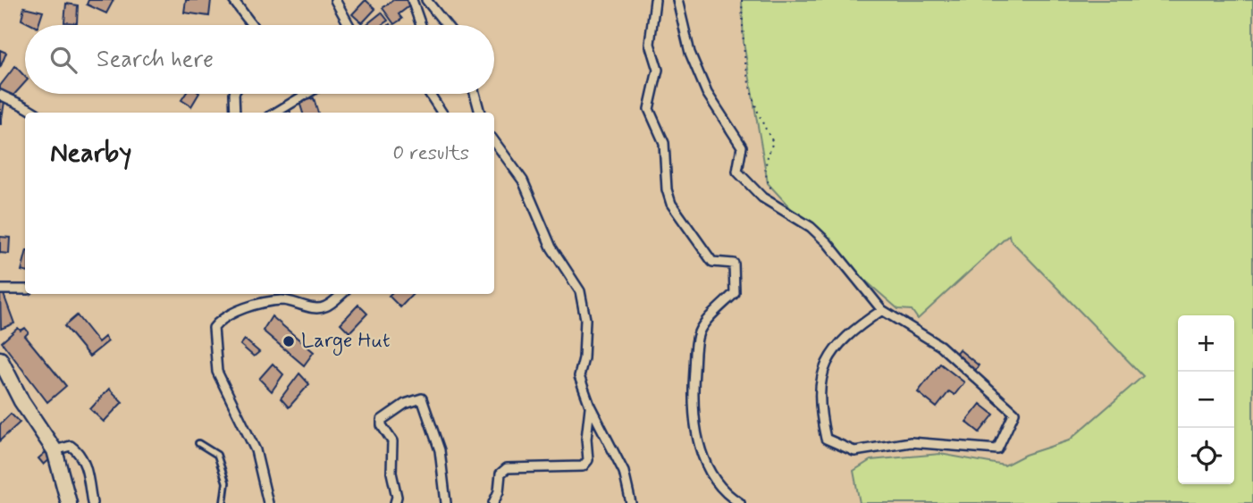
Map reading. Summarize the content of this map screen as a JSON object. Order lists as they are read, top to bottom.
{
  "places": ["Large Hut"],
  "page": {
    "search": "Search here",
    "heading": ["Nearby", "0 results"],
    "map_buttons": ["+", "−"]
  }
}
